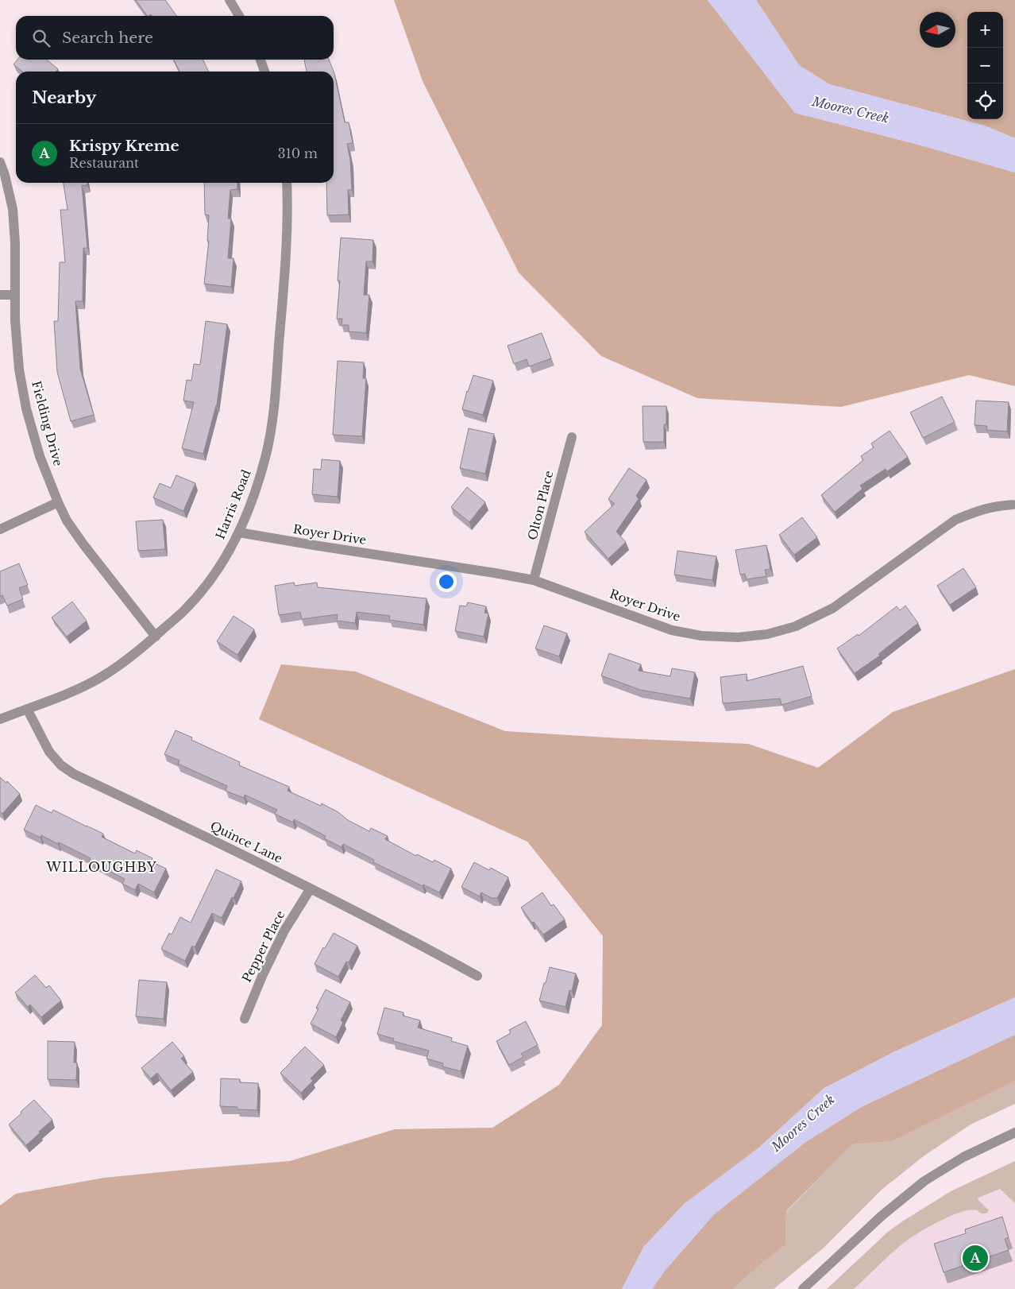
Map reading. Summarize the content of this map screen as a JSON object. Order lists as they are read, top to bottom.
{
  "streets": {
    "street": [
      "Fielding Drive",
      "Harris Road",
      "Olton Place",
      "Royer Drive",
      "Quince Lane",
      "Pepper Place"
    ]
  },
  "crossings": [
    ["Fielding Drive", "Harris Road"],
    ["Harris Road", "Royer Drive"],
    ["Harris Road", "Quince Lane"],
    ["Olton Place", "Royer Drive"],
    ["Quince Lane", "Pepper Place"]
  ],
  "districts": ["WILLOUGHBY"],
  "water": ["Moores Creek"],
  "north": "left",
  "page": {
    "map_buttons": ["+", "−"],
    "search": "Search here",
    "heading": "Nearby",
    "list": [
      {
        "mark": "A",
        "name": "Krispy Kreme",
        "note": "Restaurant",
        "value": "310 m"
      }
    ],
    "pins": "A"
  }
}
